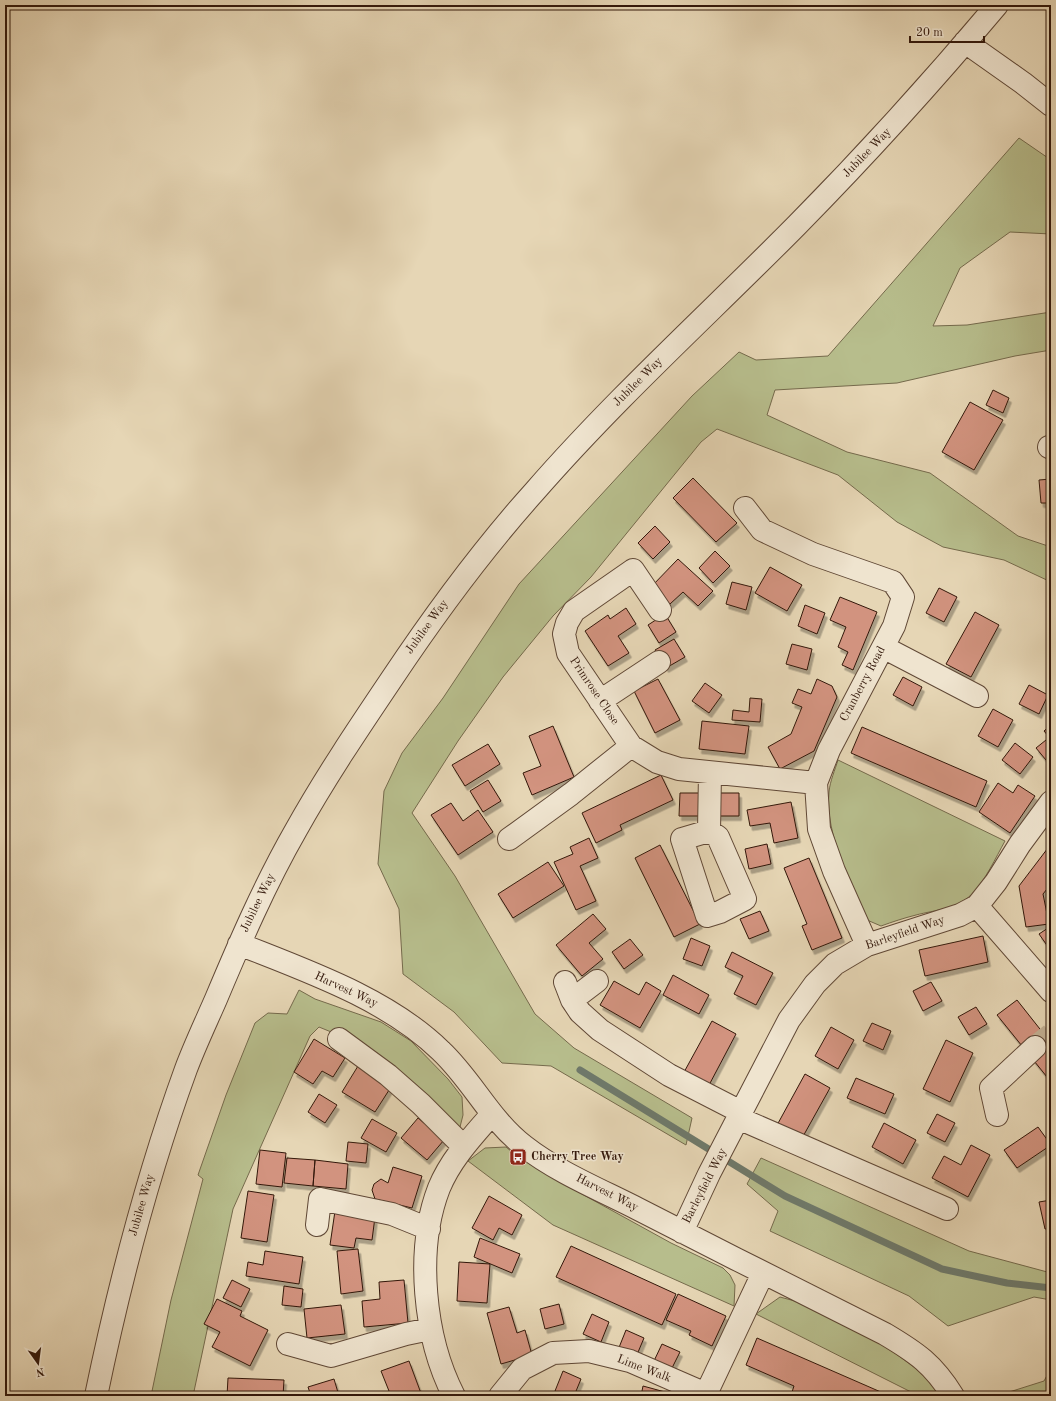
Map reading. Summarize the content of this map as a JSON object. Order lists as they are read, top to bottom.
{
  "streets": {
    "street": [
      "Jubilee Way",
      "Cranberry Road",
      "Primrose Close",
      "Barleyfield Way",
      "Harvest Way",
      "Lime Walk"
    ]
  },
  "crossings": [
    ["Jubilee Way", "Harvest Way"],
    ["Cranberry Road", "Primrose Close"],
    ["Cranberry Road", "Barleyfield Way"],
    ["Barleyfield Way", "Harvest Way"],
    ["Harvest Way", "Lime Walk"]
  ],
  "places": {
    "bus stop": ["Cherry Tree Way"]
  },
  "scale_bar": "20 m",
  "north": "bottom"
}
